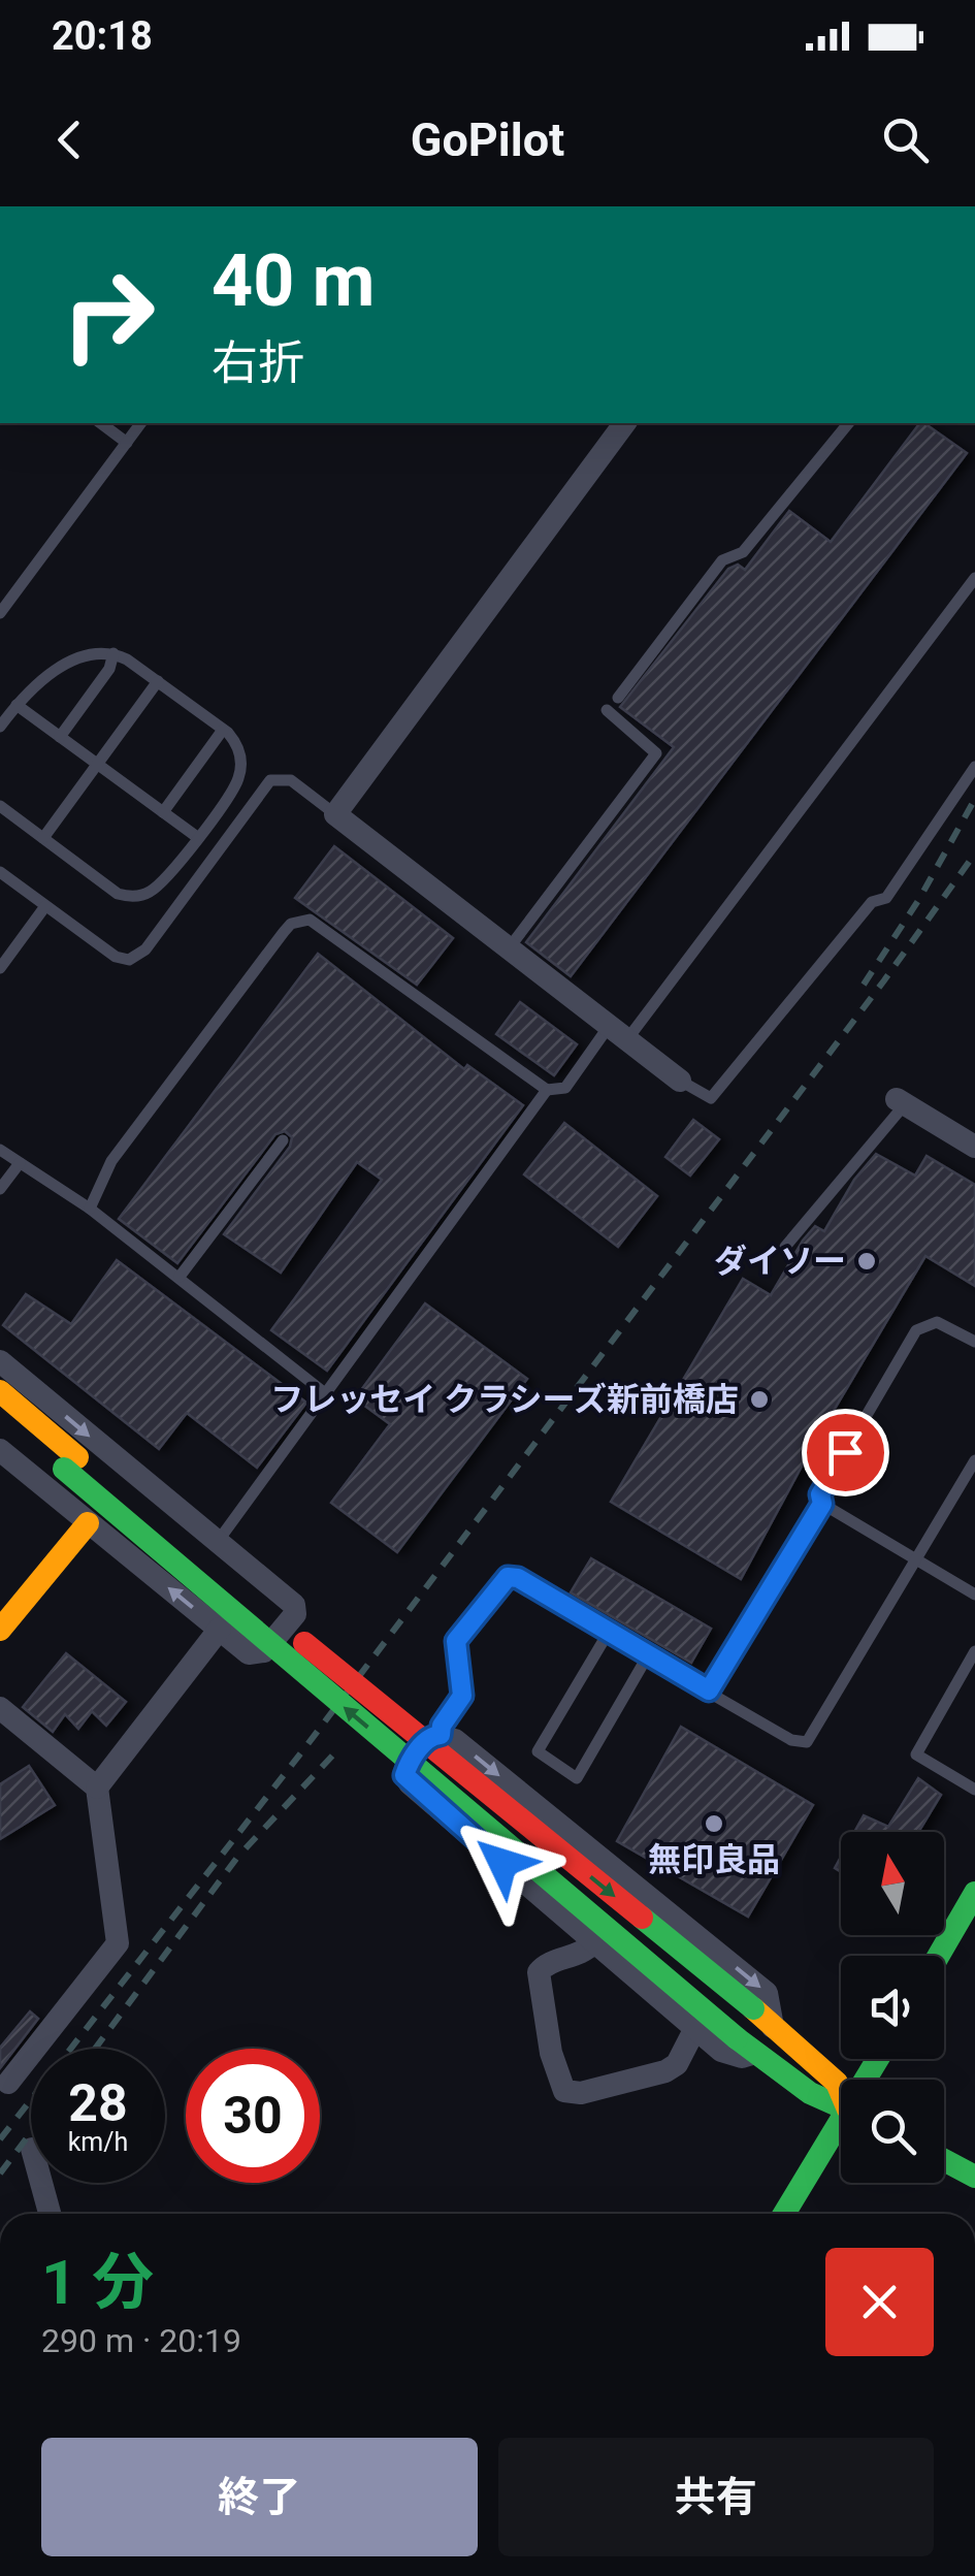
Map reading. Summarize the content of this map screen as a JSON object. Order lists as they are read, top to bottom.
{
  "places": ["ダイソー", "フレッセイ クラシーズ新前橋店", "無印良品"],
  "north": "top",
  "page": {
    "status": "20:18",
    "header": "GoPilot",
    "turn": ["40 m", "右折"],
    "speed": "28 km/h",
    "limit": "30",
    "heading": ["1 分", "290 m · 20:19"],
    "buttons": ["終了", "共有"]
  }
}
